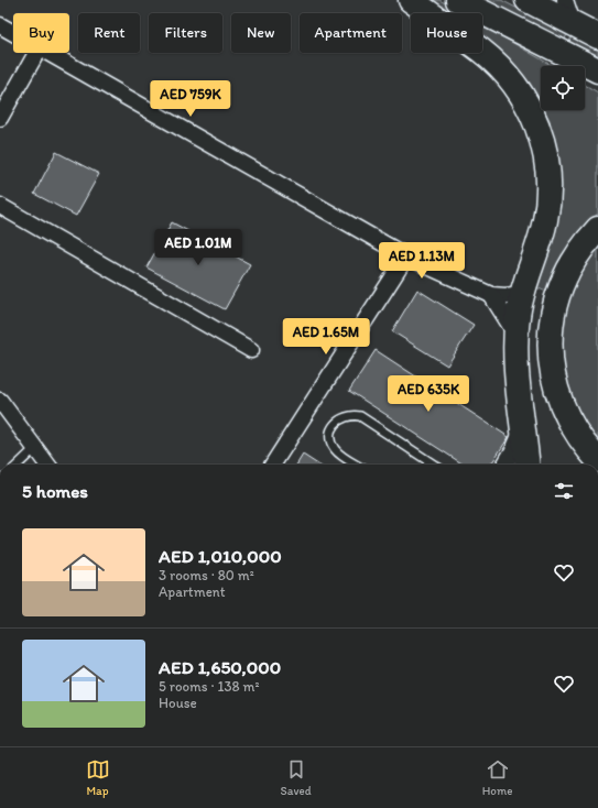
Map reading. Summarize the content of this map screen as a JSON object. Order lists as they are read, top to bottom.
{
  "page": {
    "chip": [
      "Buy",
      "Rent",
      "Filters",
      "New",
      "Apartment",
      "House"
    ],
    "price": [
      "AED 759K",
      "AED 1.01M",
      "AED 1.13M",
      "AED 1.65M",
      "AED 635K"
    ],
    "heading": "5 homes",
    "list": [
      {
        "name": "AED 1,010,000",
        "note": "3 rooms · 80 m² · Apartment"
      },
      {
        "name": "AED 1,650,000",
        "note": "5 rooms · 138 m² · House"
      }
    ],
    "tabs": ["Map", "Saved", "Home"]
  }
}
